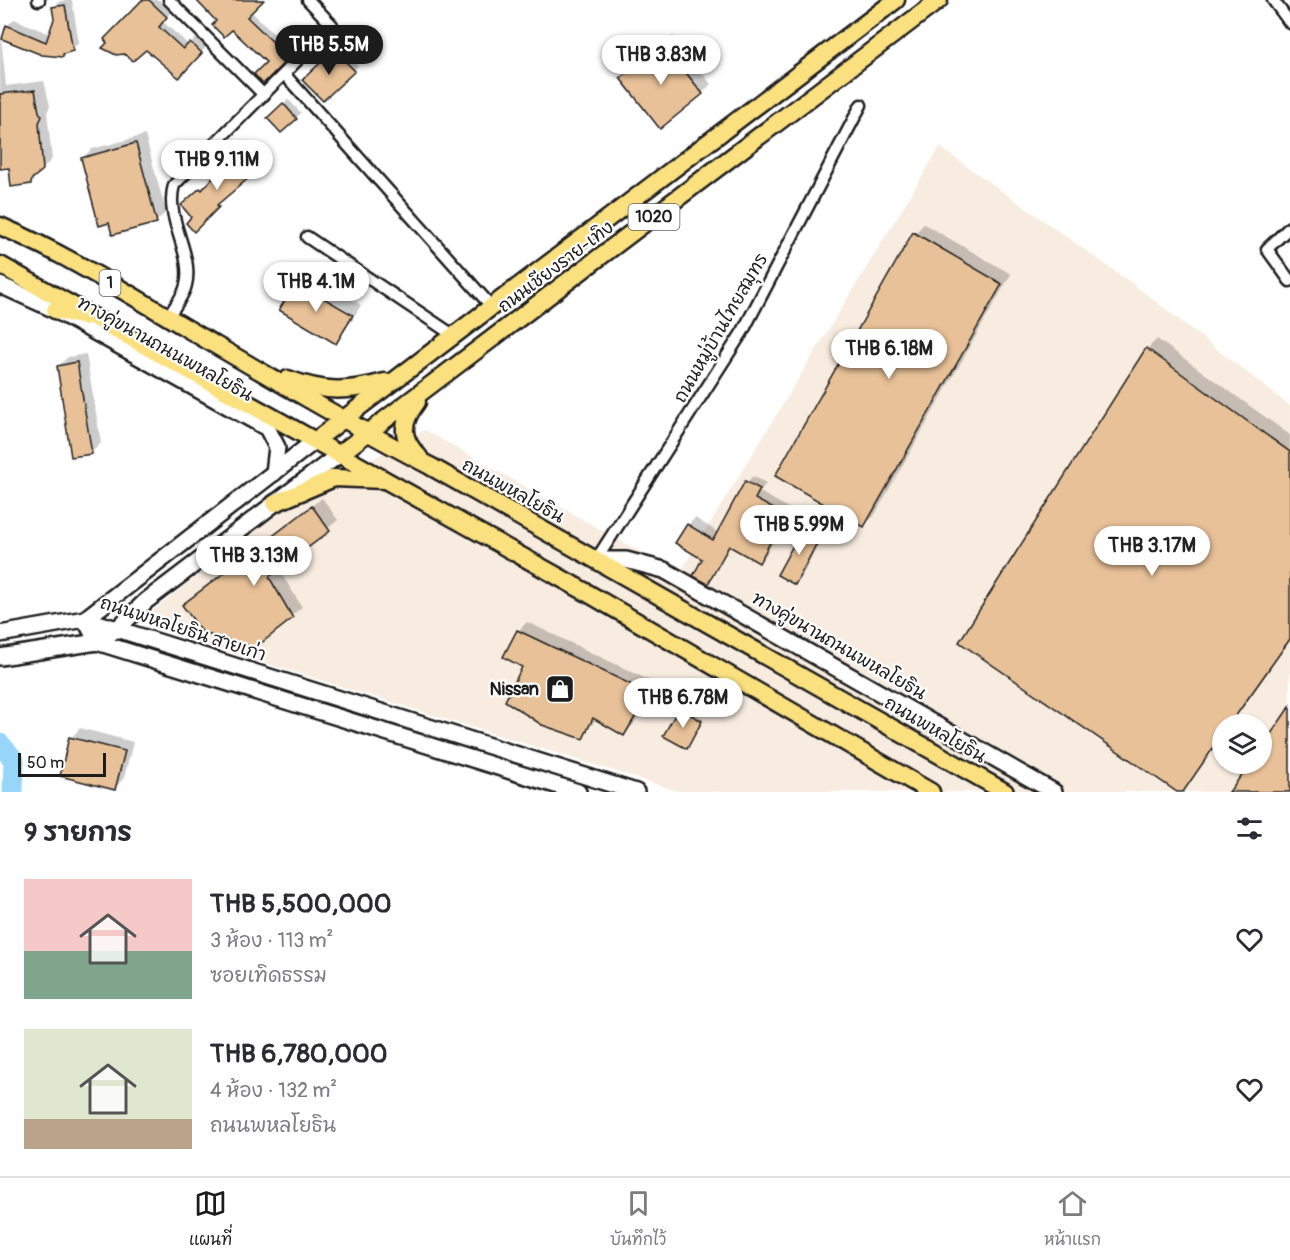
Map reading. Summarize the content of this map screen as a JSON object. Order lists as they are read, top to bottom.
{
  "streets": {
    "main road": [
      "1020",
      "ถนนเชียงราย-เทิง",
      "1",
      "ทางคู่ขนานถนนพหลโยธิน",
      "ถนนพหลโยธิน",
      "ถนนพหลโยธิน สายเก่า"
    ],
    "street": ["ถนนหมู่บ้านไทยสมุทร"]
  },
  "crossings": [
    ["1020", "ถนนเชียงราย-เทิง"],
    ["1020", "1"],
    ["1020", "ถนนพหลโยธิน"],
    ["ถนนเชียงราย-เทิง", "ถนนพหลโยธิน"],
    ["ถนนหมู่บ้านไทยสมุทร", "ทางคู่ขนานถนนพหลโยธิน"],
    ["ถนนหมู่บ้านไทยสมุทร", "ถนนพหลโยธิน"],
    ["ทางคู่ขนานถนนพหลโยธิน", "ถนนพหลโยธิน"]
  ],
  "places": {
    "shop": ["Nissan"]
  },
  "scale_bar": "50 m",
  "page": {
    "price": [
      "THB 5.5M",
      "THB 3.83M",
      "THB 9.11M",
      "THB 4.1M",
      "THB 6.18M",
      "THB 5.99M",
      "THB 3.17M",
      "THB 3.13M",
      "THB 6.78M"
    ],
    "scale": "50 m",
    "heading": "9 รายการ",
    "list": [
      {
        "name": "THB 5,500,000",
        "note": "3 ห้อง · 113 m² · ซอยเทิดธรรม"
      },
      {
        "name": "THB 6,780,000",
        "note": "4 ห้อง · 132 m² · ถนนพหลโยธิน"
      }
    ],
    "tabs": ["แผนที่", "บันทึกไว้", "หน้าแรก"]
  }
}
